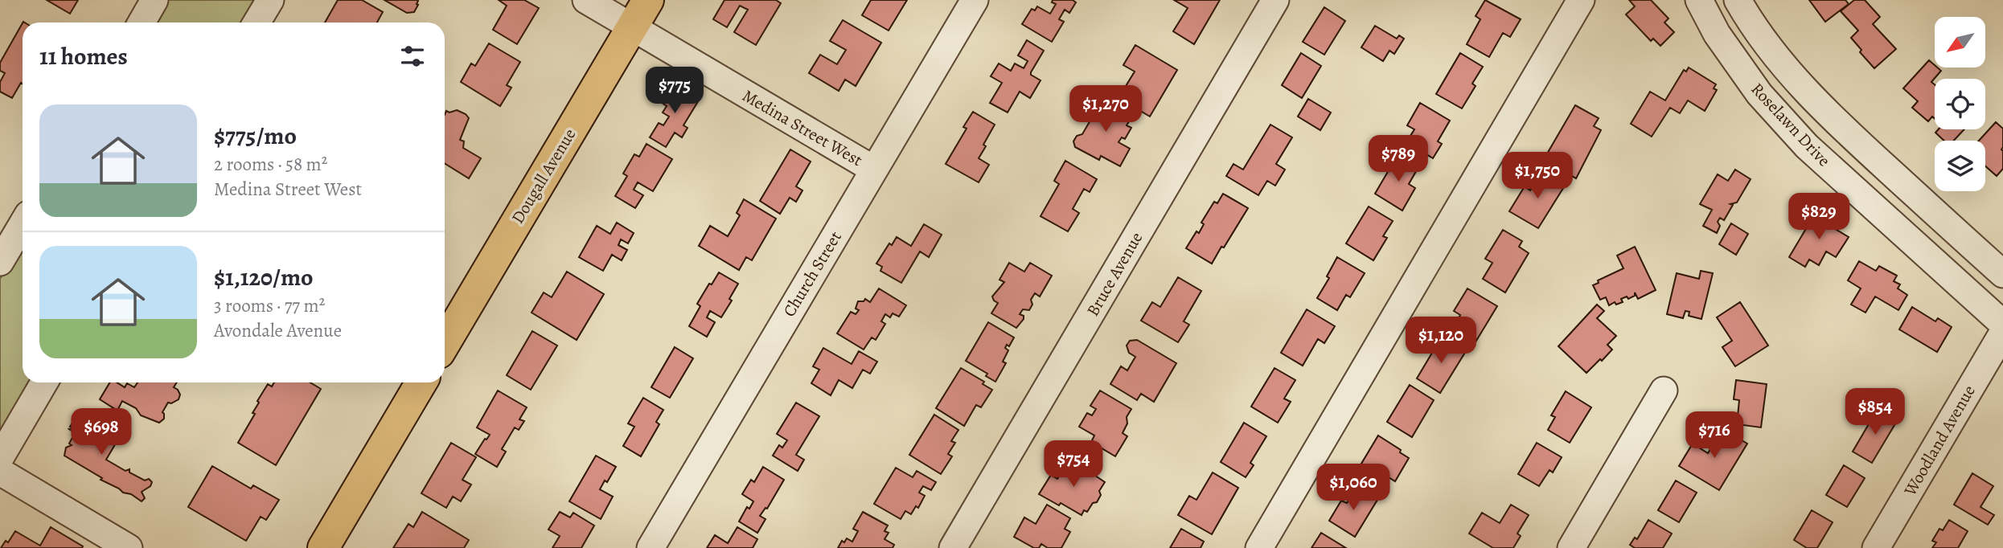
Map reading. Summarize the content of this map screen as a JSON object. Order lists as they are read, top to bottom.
{
  "streets": {
    "main road": ["Dougall Avenue"],
    "street": [
      "Roselawn Drive",
      "Medina Street West",
      "Church Street",
      "Bruce Avenue",
      "Woodland Avenue"
    ]
  },
  "crossings": [
    ["Medina Street West", "Dougall Avenue"],
    ["Medina Street West", "Church Street"]
  ],
  "north": "bottom left",
  "page": {
    "heading": "11 homes",
    "price": [
      "$775",
      "$1,270",
      "$789",
      "$1,750",
      "$829",
      "$1,120",
      "$854",
      "$698",
      "$716",
      "$754",
      "$1,060"
    ],
    "list": [
      {
        "name": "$775/mo",
        "note": "2 rooms · 58 m² · Medina Street West"
      },
      {
        "name": "$1,120/mo",
        "note": "3 rooms · 77 m² · Avondale Avenue"
      }
    ]
  }
}
